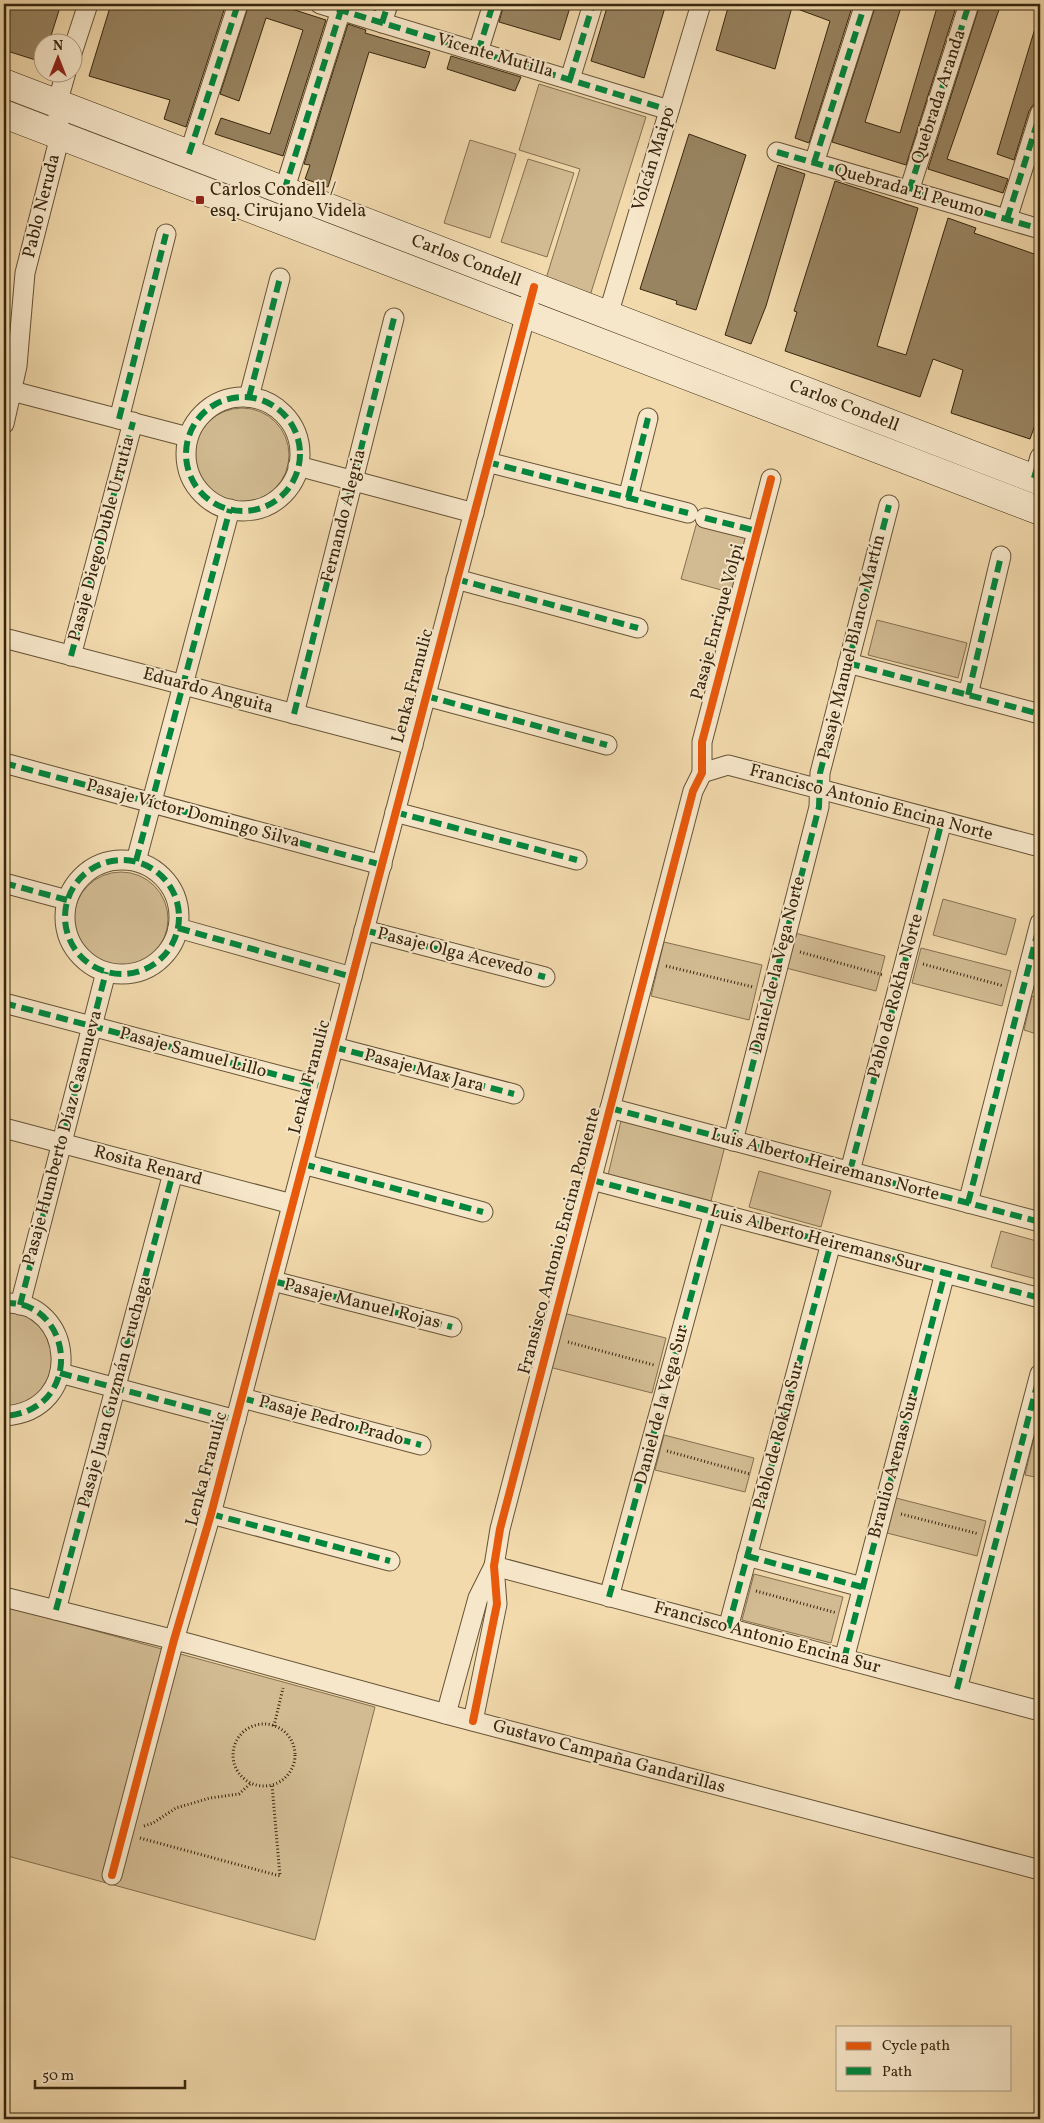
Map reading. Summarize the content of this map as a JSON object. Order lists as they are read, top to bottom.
{
  "streets": {
    "street": [
      "Vicente Mutilla",
      "Quebrada Aranda",
      "Volcán Maipo",
      "Quebrada El Peumo",
      "Pablo Neruda",
      "Carlos Condell",
      "Fernando Alegria",
      "Pasaje Diego Duble Urrutia",
      "Pasaje Enrique Volpi",
      "Pasaje Manuel Blanco Martín",
      "Lenka Franulic",
      "Eduardo Anguita",
      "Francisco Antonio Encina Norte",
      "Pasaje Víctor Domingo Silva",
      "Pasaje Olga Acevedo",
      "Daniel de la Vega Norte",
      "Pablo de Rokha Norte",
      "Pasaje Samuel Lillo",
      "Pasaje Max Jara",
      "Pasaje Humberto Díaz Casanueva",
      "Luis Alberto Heiremans Norte",
      "Rosita Renard",
      "Luis Alberto Heiremans Sur",
      "Fransisco Antonio Encina Poniente",
      "Pasaje Manuel Rojas",
      "Pasaje Juan Guzmán Cruchaga",
      "Daniel de la Vega Sur",
      "Pasaje Pedro Prado",
      "Pablo de Rokha Sur",
      "Braulio Arenas Sur",
      "Francisco Antonio Encina Sur",
      "Gustavo Campaña Gandarillas"
    ]
  },
  "crossings": [
    ["Vicente Mutilla", "Volcán Maipo"],
    ["Quebrada Aranda", "Quebrada El Peumo"],
    ["Volcán Maipo", "Carlos Condell"],
    ["Pablo Neruda", "Carlos Condell"],
    ["Carlos Condell", "Lenka Franulic"],
    ["Fernando Alegria", "Eduardo Anguita"],
    ["Pasaje Diego Duble Urrutia", "Eduardo Anguita"],
    ["Pasaje Enrique Volpi", "Lenka Franulic"],
    ["Pasaje Enrique Volpi", "Francisco Antonio Encina Norte"],
    ["Pasaje Enrique Volpi", "Fransisco Antonio Encina Poniente"],
    ["Pasaje Manuel Blanco Martín", "Francisco Antonio Encina Norte"],
    ["Pasaje Manuel Blanco Martín", "Daniel de la Vega Norte"],
    ["Lenka Franulic", "Eduardo Anguita"],
    ["Lenka Franulic", "Pasaje Víctor Domingo Silva"],
    ["Lenka Franulic", "Pasaje Olga Acevedo"],
    ["Lenka Franulic", "Pasaje Samuel Lillo"],
    ["Lenka Franulic", "Pasaje Max Jara"],
    ["Lenka Franulic", "Rosita Renard"],
    ["Lenka Franulic", "Pasaje Manuel Rojas"],
    ["Lenka Franulic", "Pasaje Pedro Prado"],
    ["Lenka Franulic", "Gustavo Campaña Gandarillas"],
    ["Francisco Antonio Encina Norte", "Daniel de la Vega Norte"],
    ["Francisco Antonio Encina Norte", "Pablo de Rokha Norte"],
    ["Francisco Antonio Encina Norte", "Fransisco Antonio Encina Poniente"],
    ["Daniel de la Vega Norte", "Luis Alberto Heiremans Norte"],
    ["Pablo de Rokha Norte", "Luis Alberto Heiremans Norte"],
    ["Pasaje Samuel Lillo", "Pasaje Humberto Díaz Casanueva"],
    ["Pasaje Humberto Díaz Casanueva", "Rosita Renard"],
    ["Luis Alberto Heiremans Norte", "Fransisco Antonio Encina Poniente"],
    ["Rosita Renard", "Pasaje Juan Guzmán Cruchaga"],
    ["Luis Alberto Heiremans Sur", "Fransisco Antonio Encina Poniente"],
    ["Luis Alberto Heiremans Sur", "Daniel de la Vega Sur"],
    ["Luis Alberto Heiremans Sur", "Pablo de Rokha Sur"],
    ["Luis Alberto Heiremans Sur", "Braulio Arenas Sur"],
    ["Fransisco Antonio Encina Poniente", "Francisco Antonio Encina Sur"],
    ["Fransisco Antonio Encina Poniente", "Gustavo Campaña Gandarillas"],
    ["Pasaje Juan Guzmán Cruchaga", "Gustavo Campaña Gandarillas"],
    ["Daniel de la Vega Sur", "Francisco Antonio Encina Sur"],
    ["Pablo de Rokha Sur", "Francisco Antonio Encina Sur"],
    ["Braulio Arenas Sur", "Francisco Antonio Encina Sur"]
  ],
  "places": {
    "transit": ["Carlos Condell / esq. Cirujano Videla"]
  },
  "legend": ["Cycle path", "Path"],
  "scale_bar": "50 m",
  "north": "top"
}
